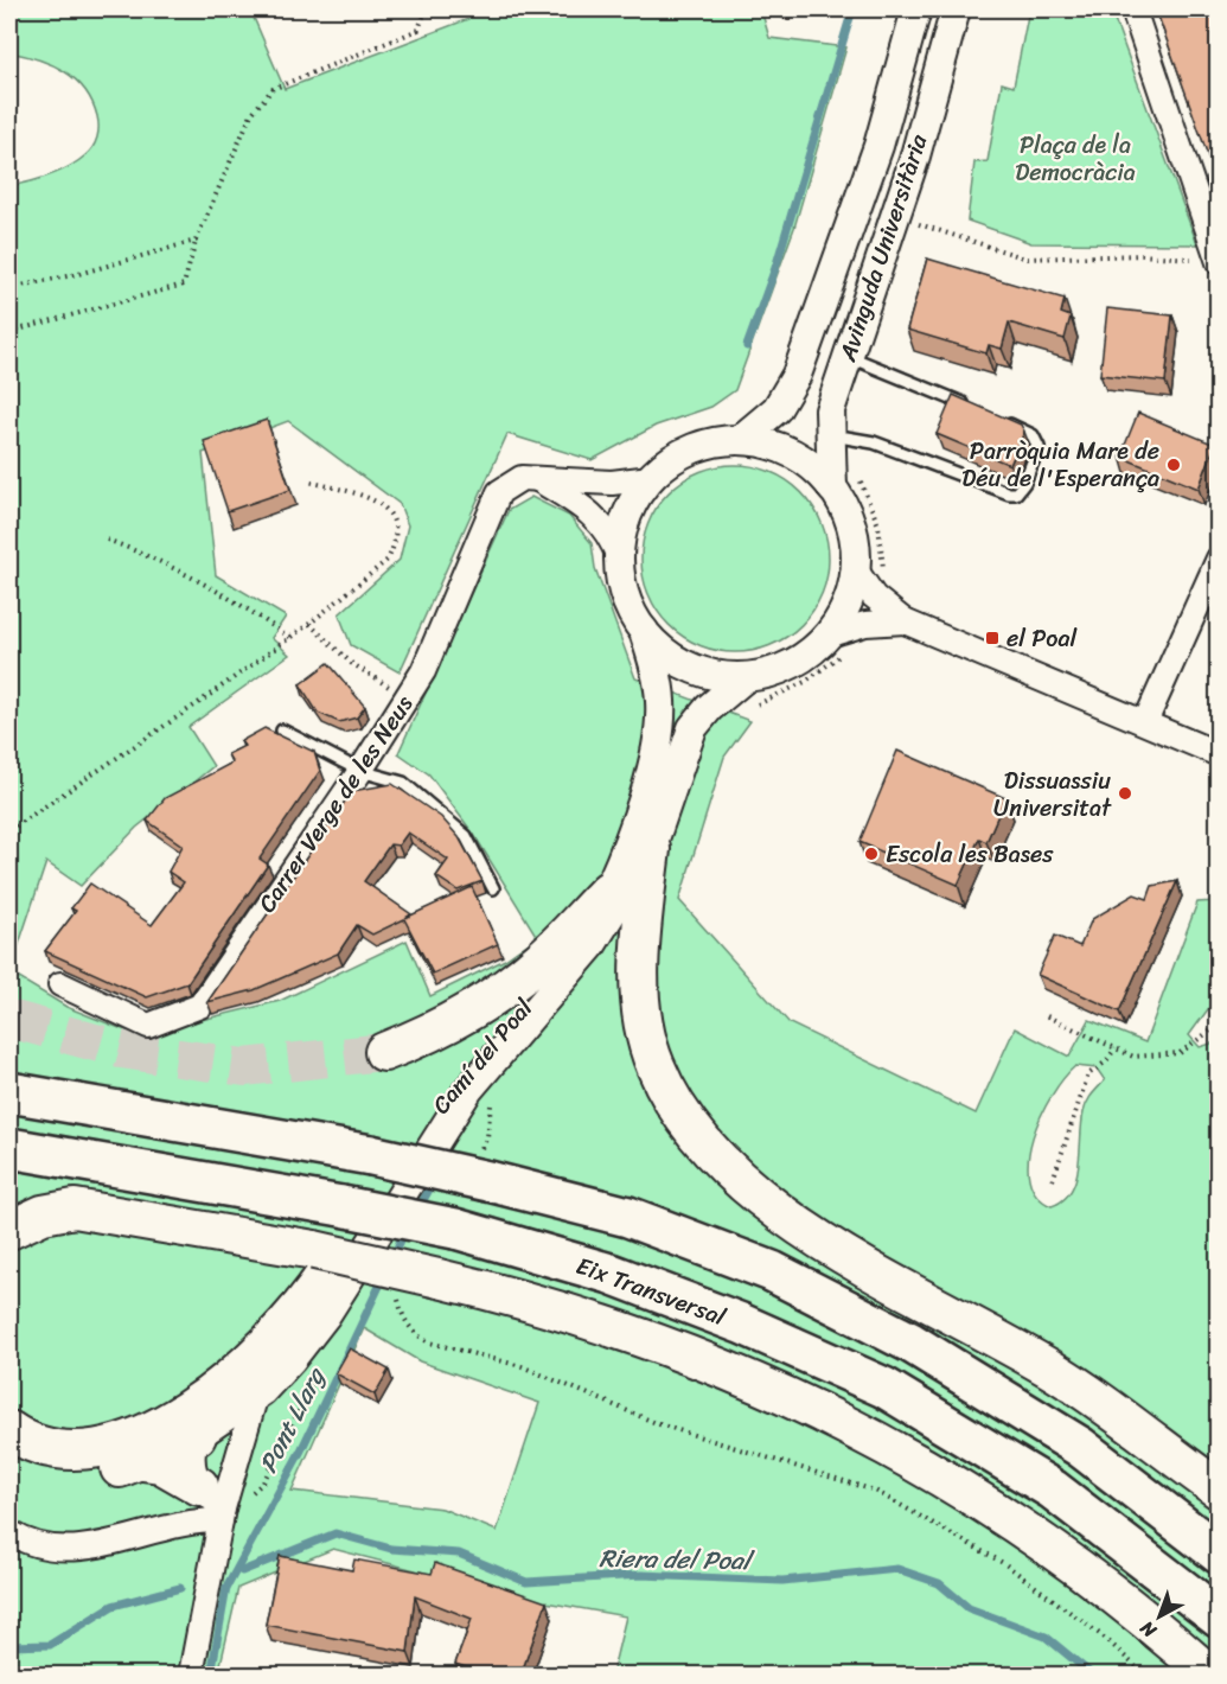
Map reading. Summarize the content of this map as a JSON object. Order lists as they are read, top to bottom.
{
  "streets": {
    "highway": ["Eix Transversal"],
    "street": ["Avinguda Universitària", "Carrer Verge de les Neus", "Camí del Poal"]
  },
  "crossings": [
    ["Avinguda Universitària", "Carrer Verge de les Neus"],
    ["Avinguda Universitària", "Camí del Poal"],
    ["Carrer Verge de les Neus", "Camí del Poal"]
  ],
  "water": ["Pont Llarg", "Riera del Poal"],
  "parks": ["Plaça de la Democràcia"],
  "places": {
    "other": ["Parròquia Mare de Déu de l'Esperança", "Dissuassiu Universitat", "Escola les Bases"],
    "transit": ["el Poal"]
  },
  "north": "bottom left"
}
